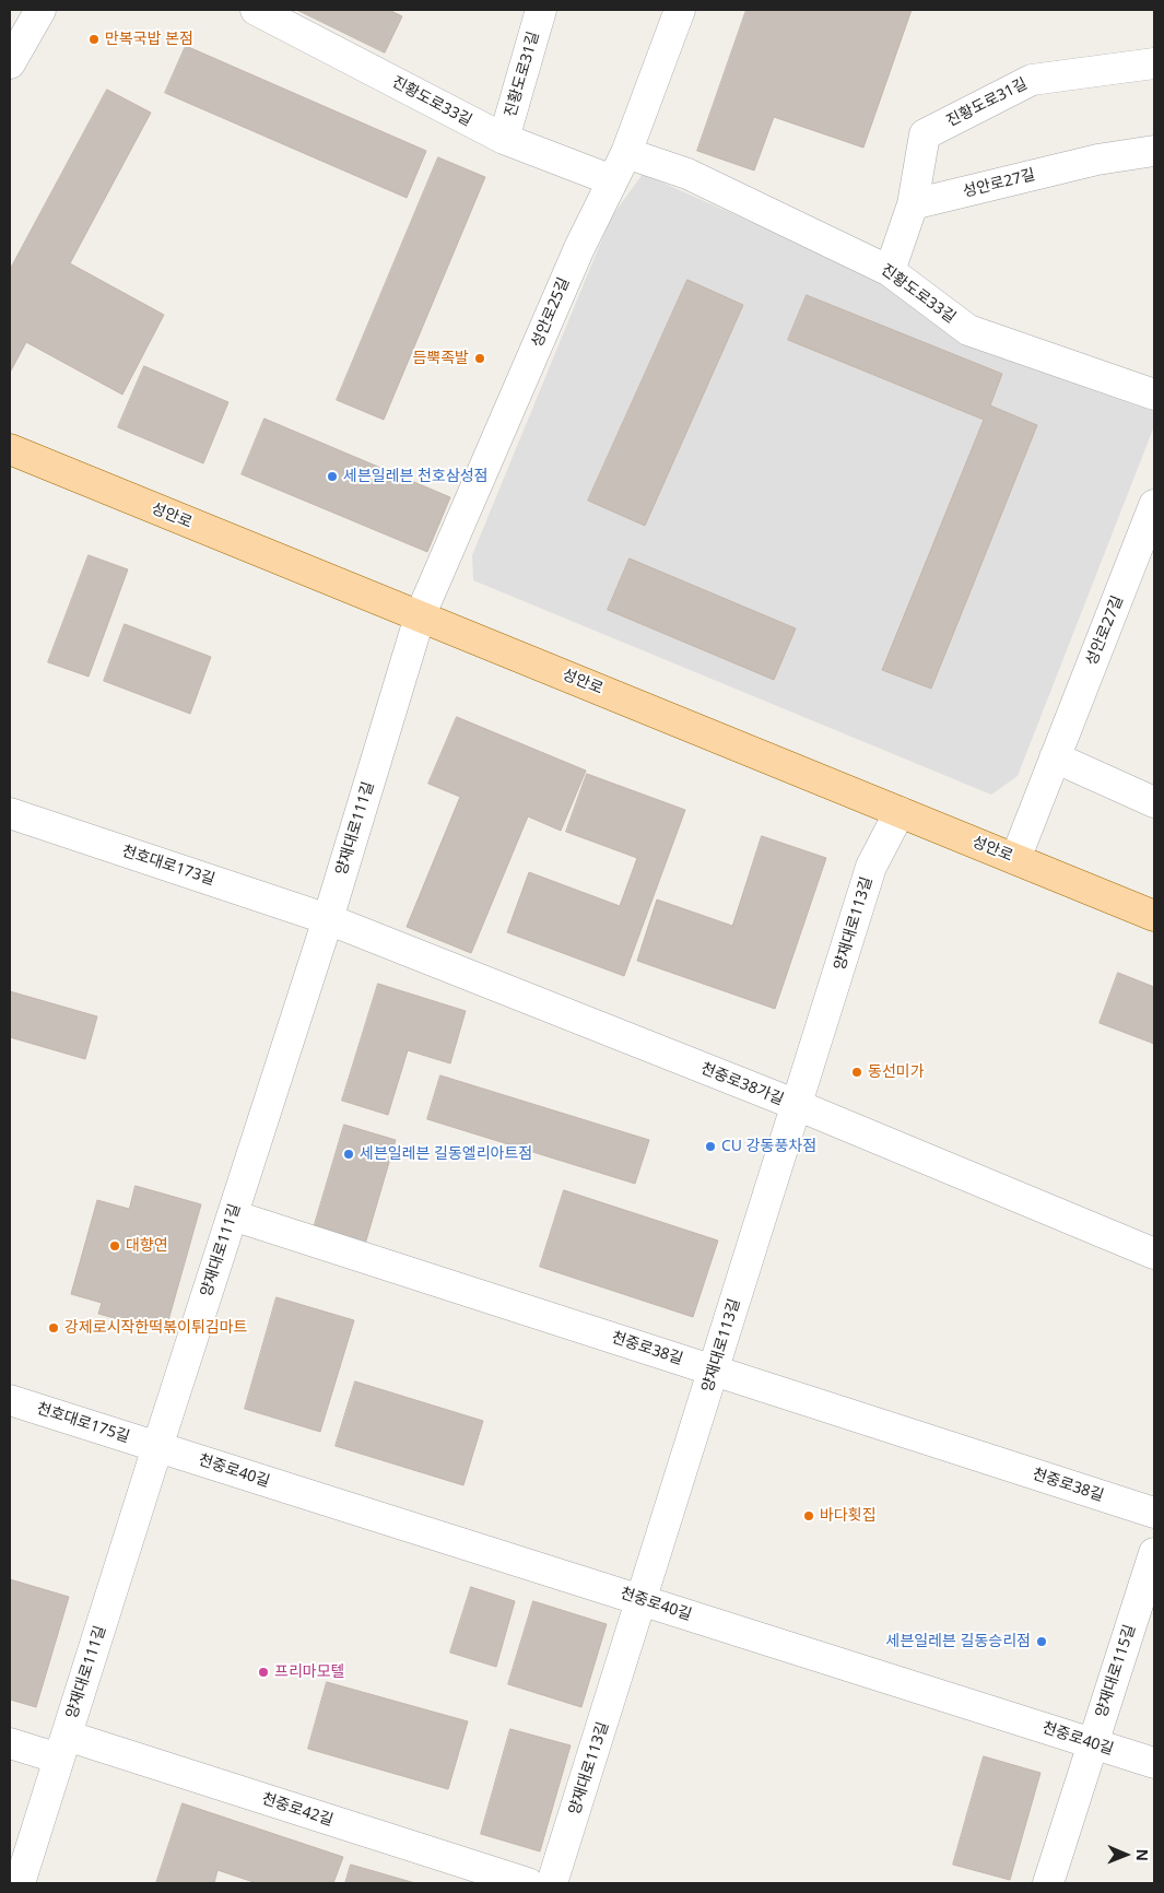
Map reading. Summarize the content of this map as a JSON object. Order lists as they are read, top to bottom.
{
  "streets": {
    "main road": ["성안로"],
    "street": [
      "진황도로31길",
      "진황도로33길",
      "성안로27길",
      "성안로25길",
      "양재대로111길",
      "천호대로173길",
      "양재대로113길",
      "천중로38가길",
      "천중로38길",
      "천호대로175길",
      "천중로40길",
      "양재대로115길",
      "천중로42길"
    ]
  },
  "crossings": [
    ["진황도로31길", "진황도로33길"],
    ["진황도로31길", "성안로27길"],
    ["진황도로33길", "성안로25길"],
    ["성안로27길", "성안로"],
    ["성안로25길", "성안로"],
    ["성안로25길", "양재대로111길"],
    ["성안로", "양재대로111길"],
    ["성안로", "양재대로113길"],
    ["양재대로111길", "천호대로173길"],
    ["양재대로111길", "천중로38가길"],
    ["양재대로111길", "천중로38길"],
    ["양재대로111길", "천호대로175길"],
    ["양재대로111길", "천중로40길"],
    ["양재대로111길", "천중로42길"],
    ["천호대로173길", "천중로38가길"],
    ["양재대로113길", "천중로38가길"],
    ["양재대로113길", "천중로38길"],
    ["양재대로113길", "천중로40길"],
    ["천호대로175길", "천중로40길"],
    ["천중로40길", "양재대로115길"]
  ],
  "places": [
    "만복국밥 본점",
    "듬뿍족발",
    "세븐일레븐 천호삼성점",
    "동선미가",
    "CU 강동풍차점",
    "세븐일레븐 길동엘리아트점",
    "대향연",
    "강제로시작한떡볶이튀김마트",
    "바다횟집",
    "세븐일레븐 길동승리점",
    "프리마모텔"
  ],
  "north": "right"
}
